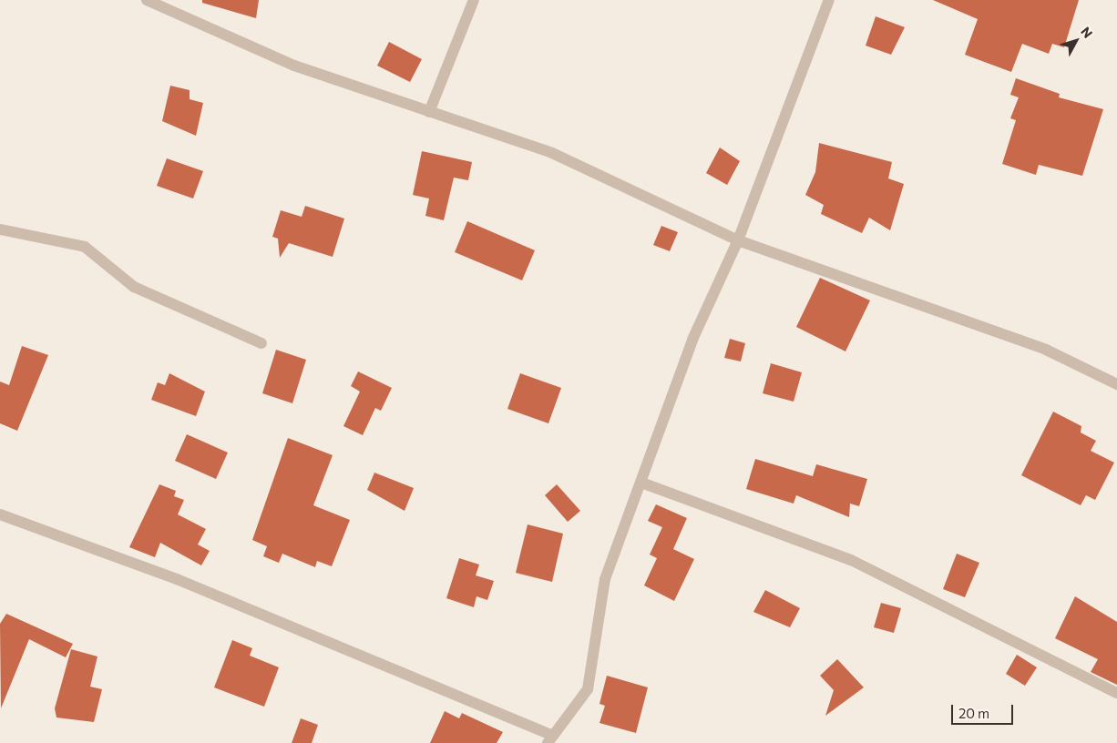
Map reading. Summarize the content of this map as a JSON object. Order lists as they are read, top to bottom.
{
  "scale_bar": "20 m",
  "north": "top right"
}
